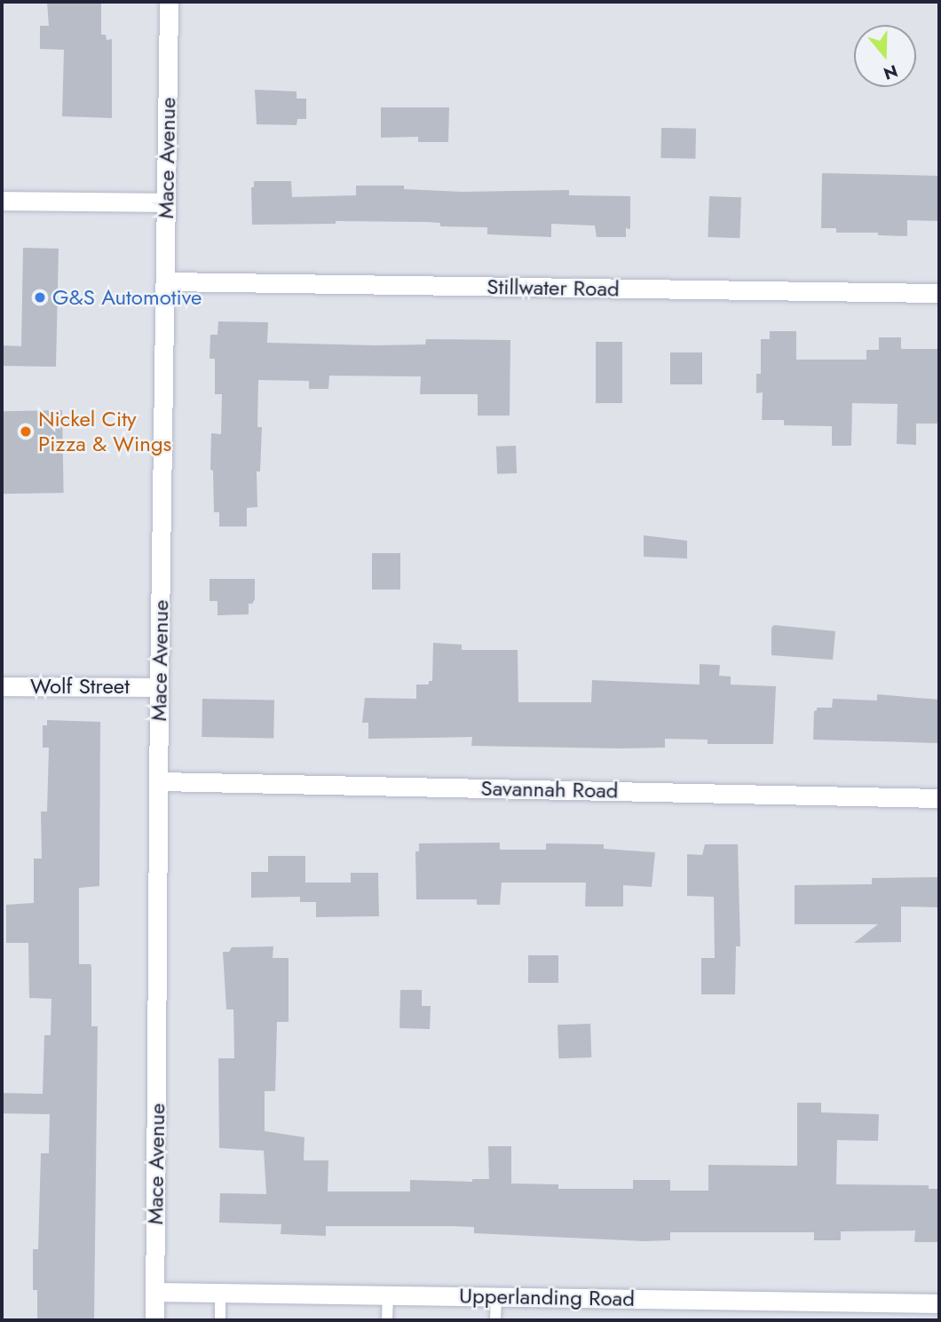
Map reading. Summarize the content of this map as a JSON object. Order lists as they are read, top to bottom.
{
  "streets": {
    "street": [
      "Mace Avenue",
      "Stillwater Road",
      "Wolf Street",
      "Savannah Road",
      "Upperlanding Road"
    ]
  },
  "crossings": [
    ["Mace Avenue", "Stillwater Road"],
    ["Mace Avenue", "Wolf Street"],
    ["Mace Avenue", "Savannah Road"],
    ["Mace Avenue", "Upperlanding Road"]
  ],
  "places": ["G&S Automotive", "Nickel City Pizza & Wings"],
  "north": "bottom"
}
